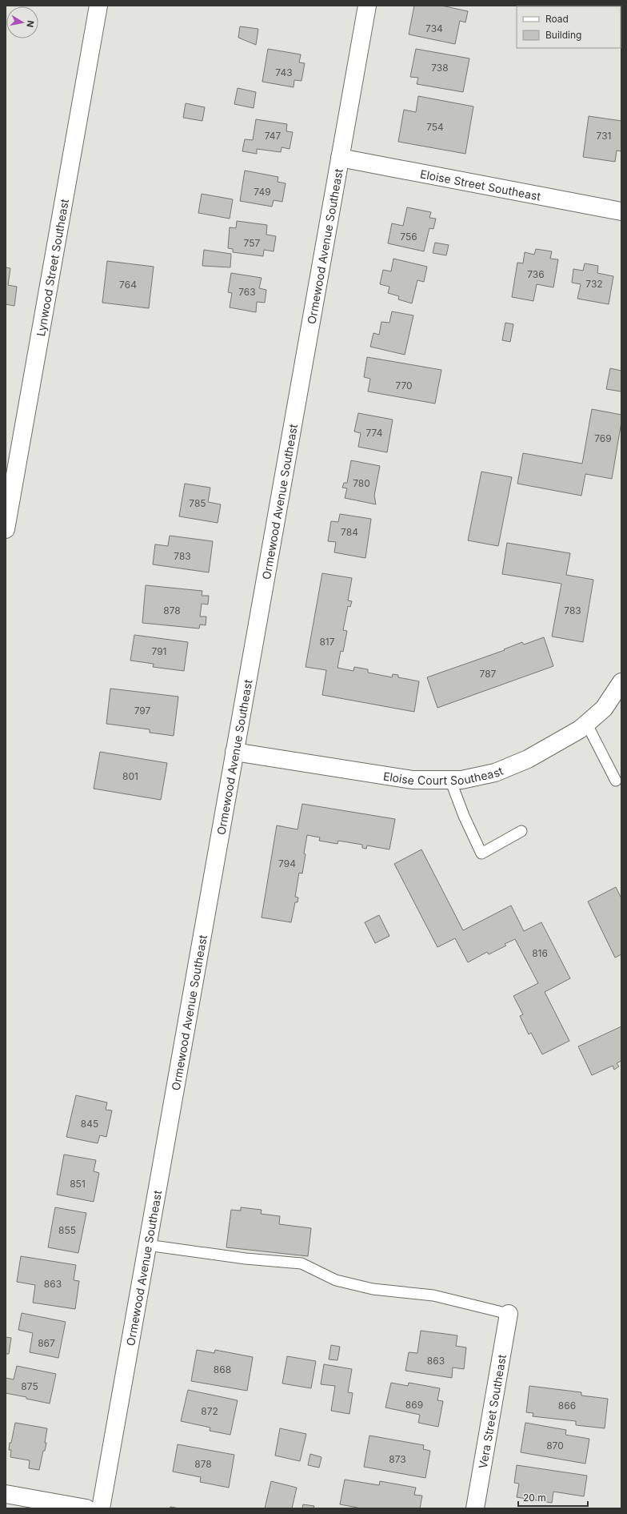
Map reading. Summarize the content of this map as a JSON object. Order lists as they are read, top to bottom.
{
  "streets": {
    "street": [
      "Eloise Street Southeast",
      "Ormewood Avenue Southeast",
      "Lynwood Street Southeast",
      "Eloise Court Southeast",
      "Vera Street Southeast"
    ]
  },
  "crossings": [
    ["Eloise Street Southeast", "Ormewood Avenue Southeast"],
    ["Ormewood Avenue Southeast", "Eloise Court Southeast"]
  ],
  "house_numbers": [
    "734",
    "738",
    "743",
    "754",
    "747",
    "731",
    "749",
    "756",
    "757",
    "736",
    "732",
    "764",
    "763",
    "770",
    "774",
    "769",
    "780",
    "785",
    "784",
    "783",
    "878",
    "783",
    "817",
    "791",
    "787",
    "797",
    "801",
    "794",
    "816",
    "845",
    "851",
    "855",
    "863",
    "867",
    "863",
    "868",
    "875",
    "869",
    "866",
    "872",
    "870",
    "873",
    "878"
  ],
  "legend": ["Road", "Building"],
  "scale_bar": "20 m",
  "north": "right"
}
